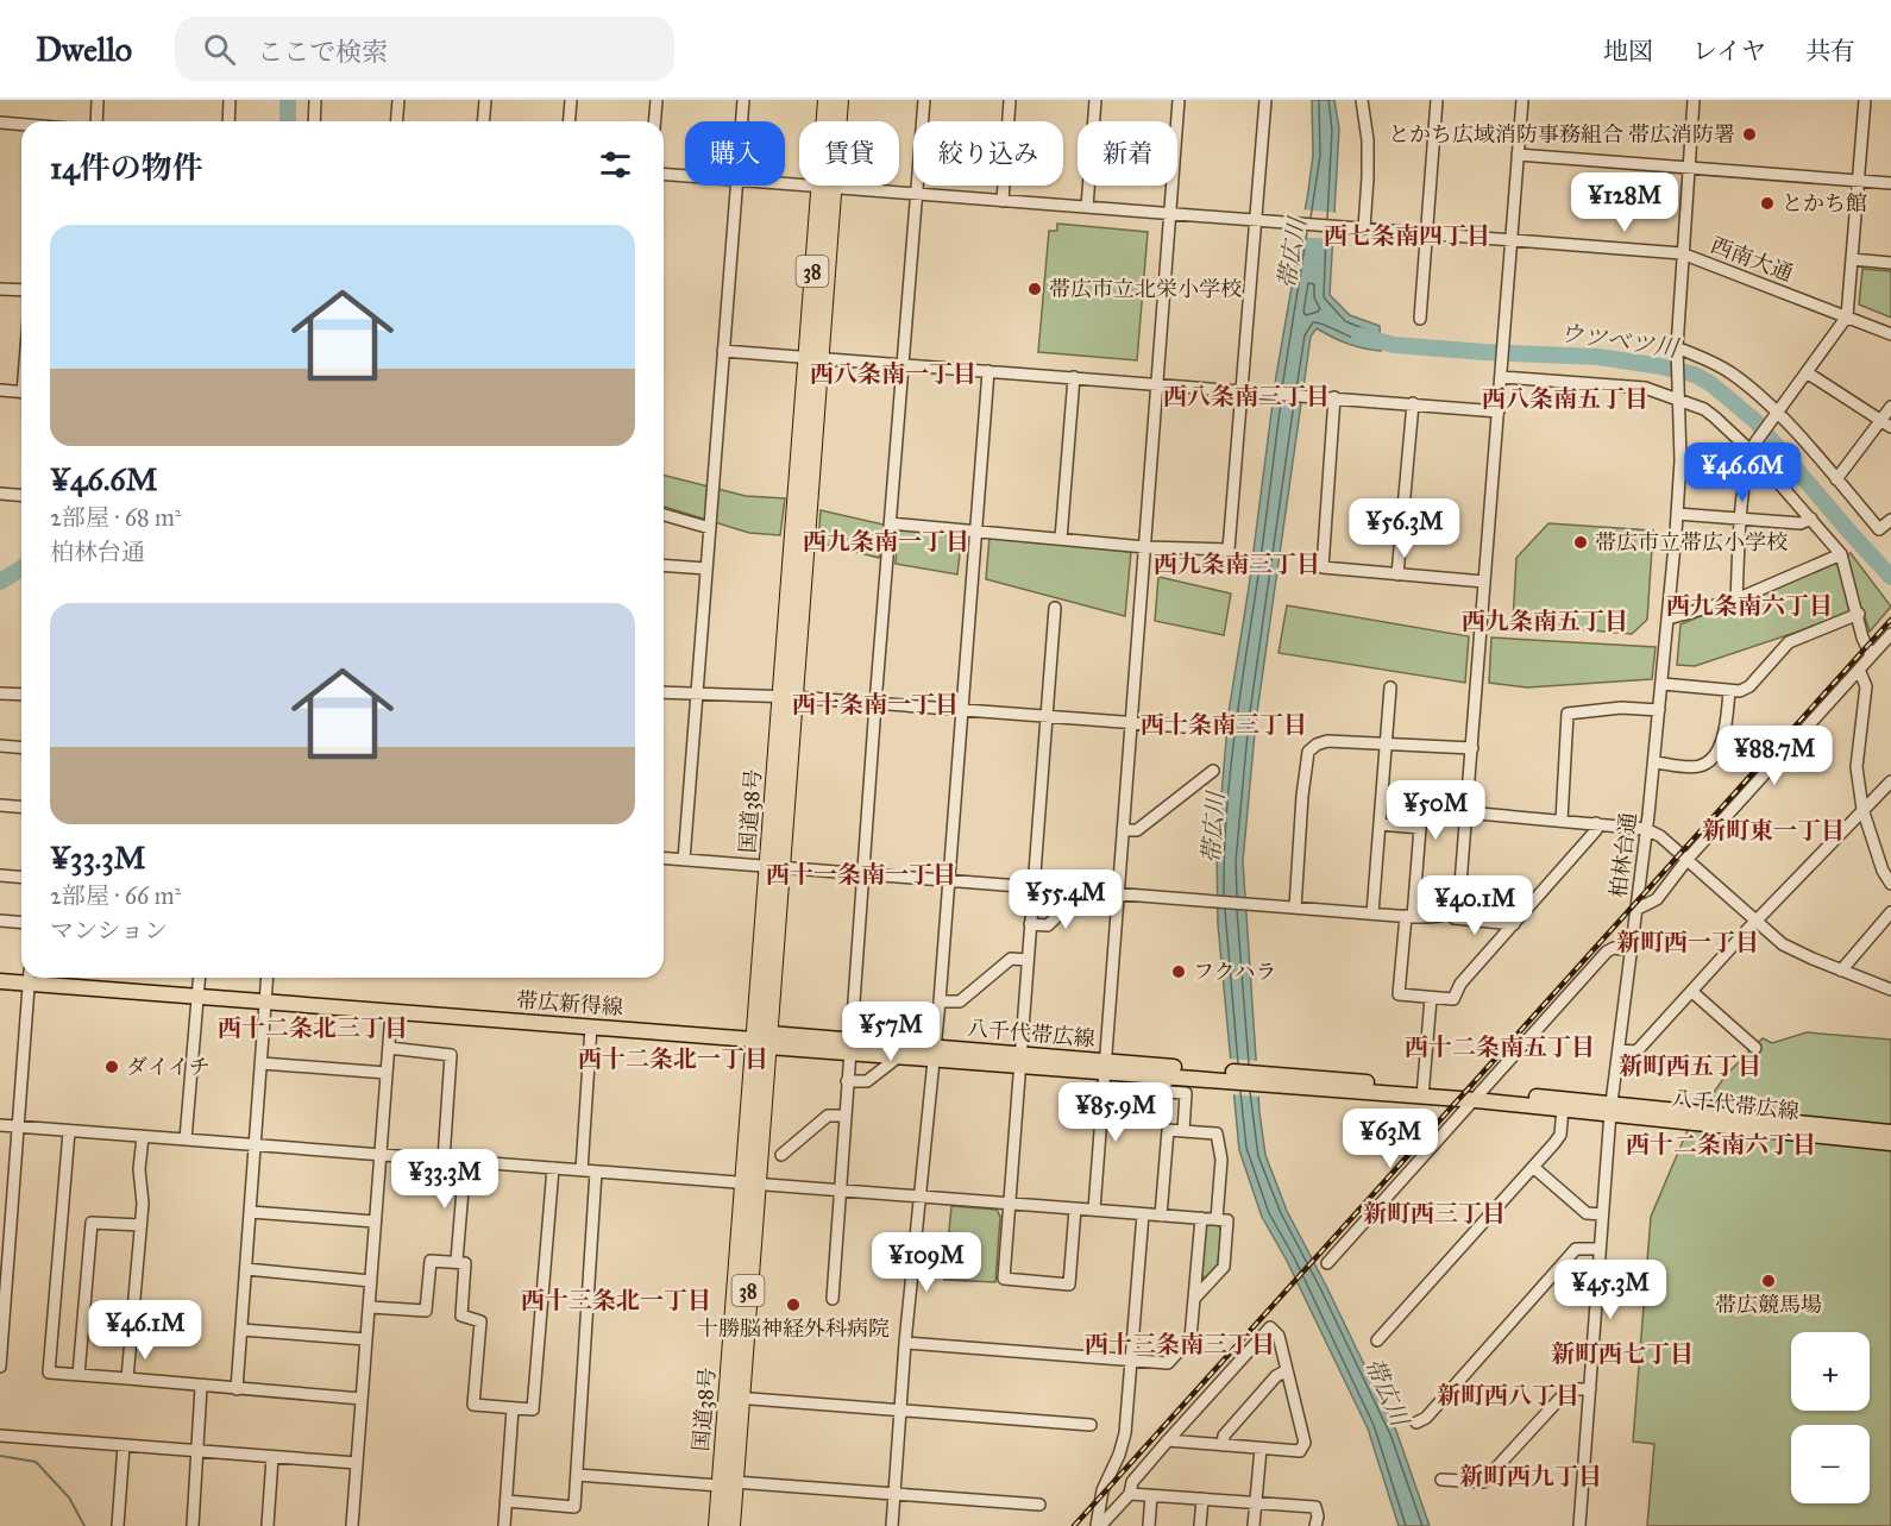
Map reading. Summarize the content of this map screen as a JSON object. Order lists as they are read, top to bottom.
{
  "streets": {
    "highway": ["38", "国道38号"],
    "main road": ["帯広新得線", "八千代帯広線"],
    "street": ["西南大通", "柏林台通"]
  },
  "crossings": [
    ["西南大通", "国道38号"],
    ["西南大通", "柏林台通"],
    ["国道38号", "帯広新得線"],
    ["国道38号", "八千代帯広線"],
    ["柏林台通", "八千代帯広線"],
    ["帯広新得線", "八千代帯広線"]
  ],
  "districts": [
    "西七条南四丁目",
    "西八条南一丁目",
    "西八条南三丁目",
    "西八条南五丁目",
    "西九条南一丁目",
    "西九条南三丁目",
    "西九条南六丁目",
    "西九条南五丁目",
    "西十条南一丁目",
    "西十条南三丁目",
    "新町東一丁目",
    "西十一条南一丁目",
    "新町西一丁目",
    "西十二条北三丁目",
    "西十二条南五丁目",
    "西十二条北一丁目",
    "新町西五丁目",
    "西十二条南六丁目",
    "新町西三丁目",
    "西十三条北一丁目",
    "西十三条南三丁目",
    "新町西七丁目",
    "新町西八丁目",
    "新町西九丁目"
  ],
  "water": ["帯広川", "ウツベツ川"],
  "places": [
    "とかち広域消防事務組合 帯広消防署",
    "とかち館",
    "帯広市立北栄小学校",
    "帯広市立帯広小学校",
    "フクハラ",
    "ダイイチ",
    "帯広競馬場",
    "十勝脳神経外科病院"
  ],
  "page": {
    "header": "Dwello",
    "search": "ここで検索",
    "nav": ["地図", "レイヤ", "共有"],
    "chip": [
      "購入",
      "賃貸",
      "絞り込み",
      "新着"
    ],
    "heading": "14件の物件",
    "price": [
      "¥128M",
      "¥46.6M",
      "¥56.3M",
      "¥88.7M",
      "¥50M",
      "¥55.4M",
      "¥40.1M",
      "¥57M",
      "¥85.9M",
      "¥63M",
      "¥33.3M",
      "¥109M",
      "¥45.3M",
      "¥46.1M"
    ],
    "list": [
      {
        "name": "¥46.6M",
        "note": "2部屋 · 68 m² · 柏林台通"
      },
      {
        "name": "¥33.3M",
        "note": "2部屋 · 66 m² · マンション"
      }
    ],
    "map_buttons": ["+", "−"]
  }
}
